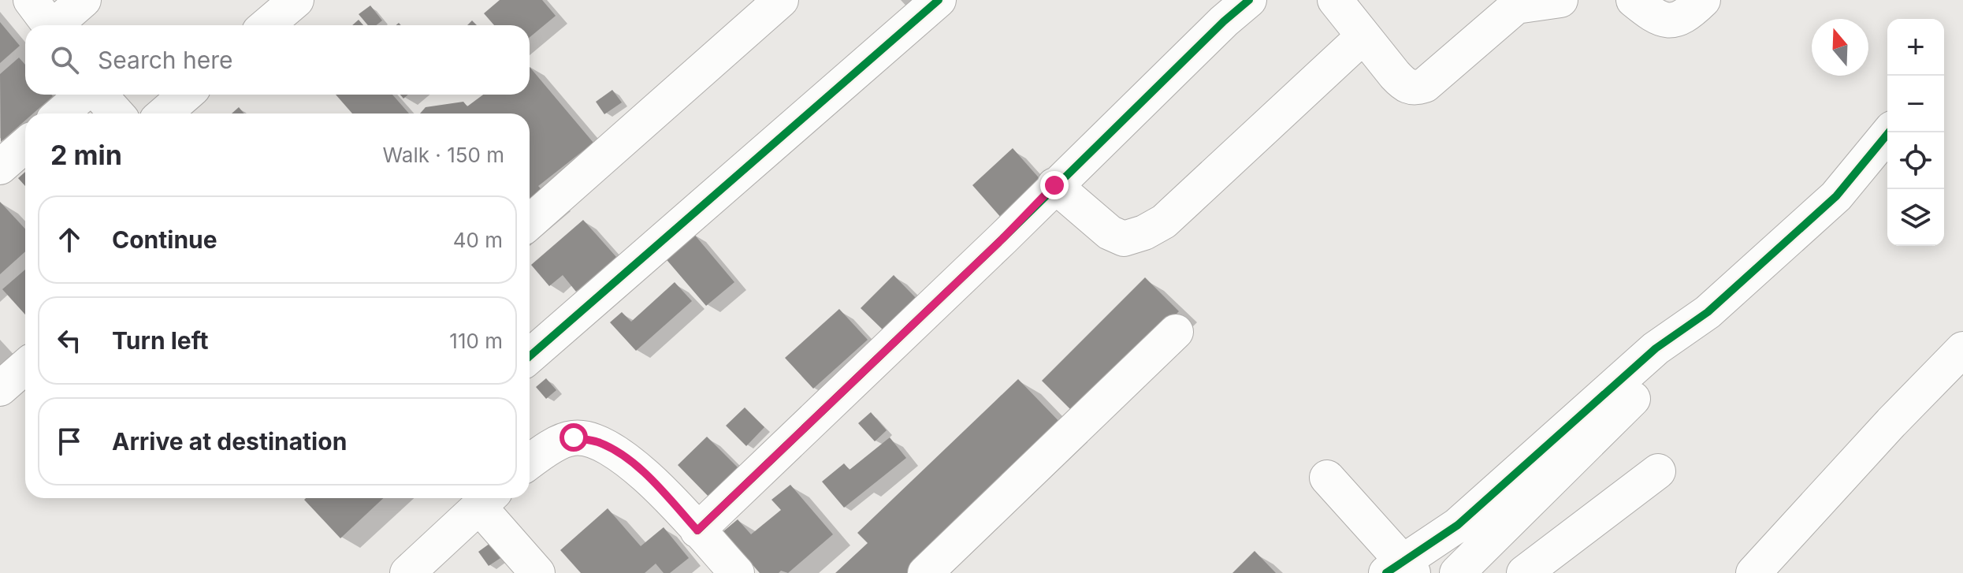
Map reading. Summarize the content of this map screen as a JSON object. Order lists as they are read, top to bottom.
{
  "north": "top",
  "page": {
    "map_buttons": ["+", "−"],
    "search": "Search here",
    "heading": ["2 min", "Walk · 150 m"],
    "list": [
      ["Continue", "40 m"],
      ["Turn left", "110 m"],
      "Arrive at destination"
    ]
  }
}
